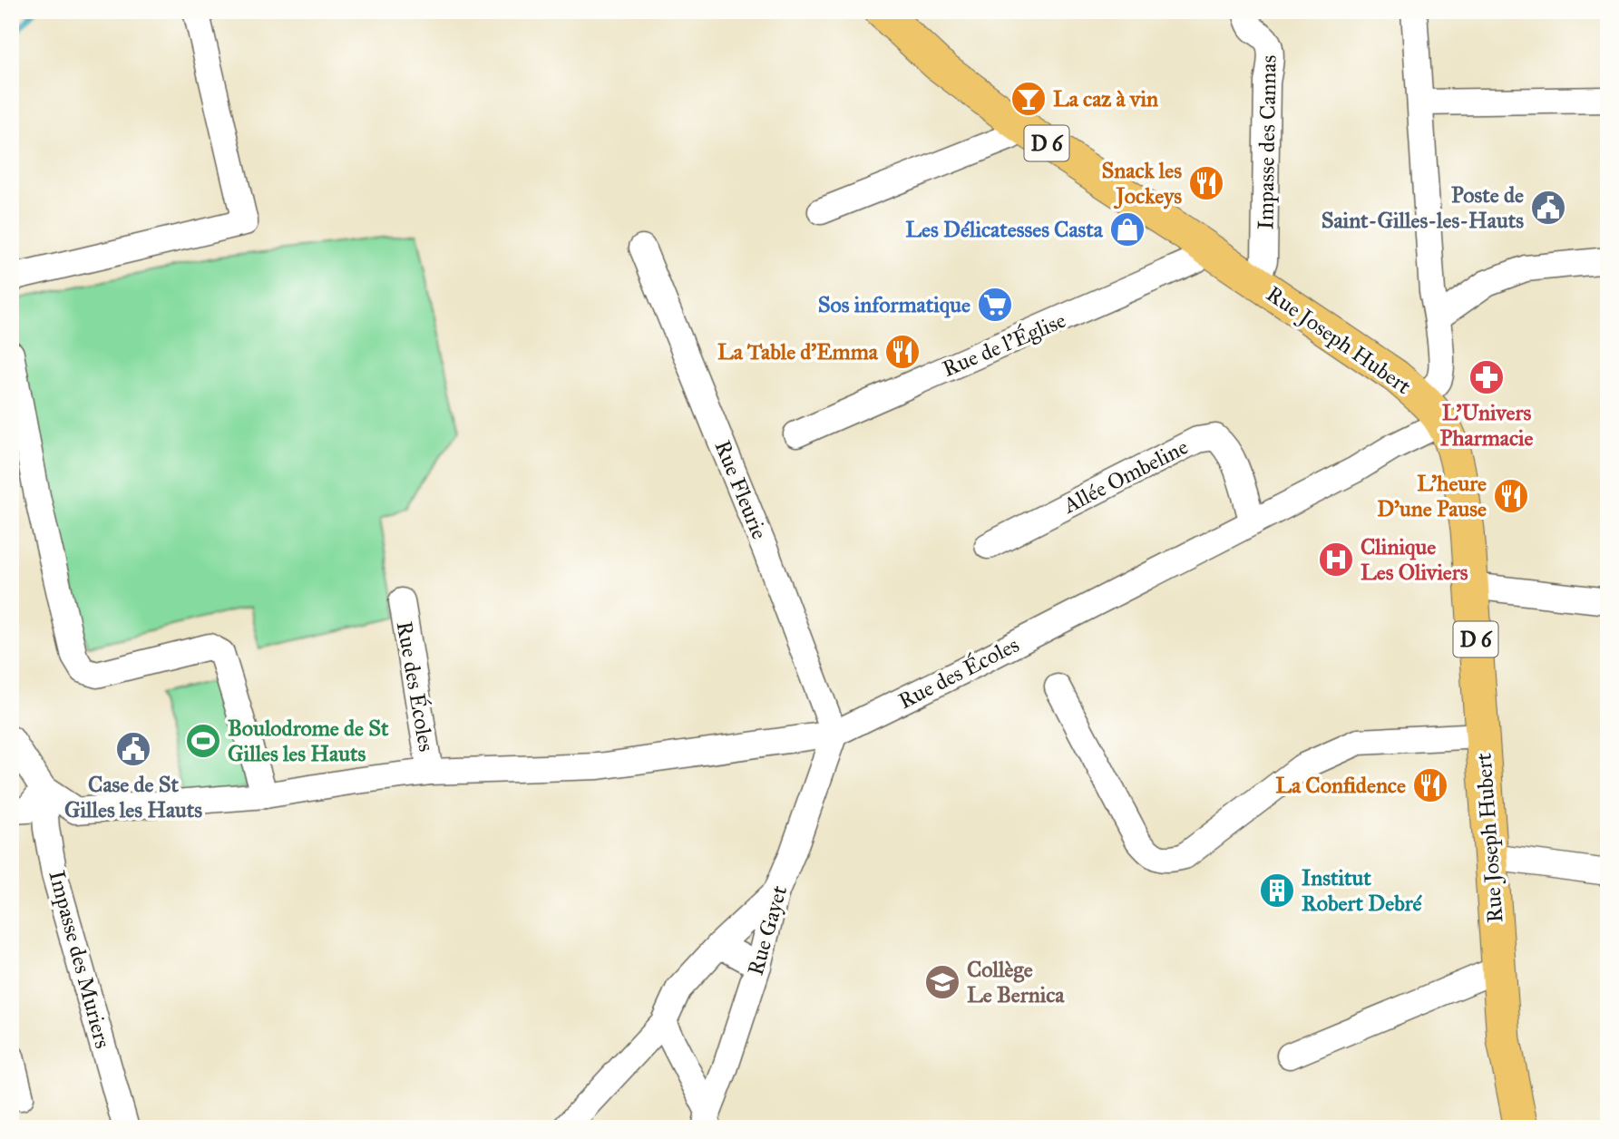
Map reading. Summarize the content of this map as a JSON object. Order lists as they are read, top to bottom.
{
  "streets": {
    "main road": ["D 6", "Rue Joseph Hubert"],
    "street": [
      "Impasse des Cannas",
      "Rue de l'Église",
      "Allée Ombeline",
      "Rue Fleurie",
      "Rue des Écoles",
      "Rue Gayet",
      "Impasse des Muriers"
    ]
  },
  "crossings": [
    ["Impasse des Cannas", "Rue Joseph Hubert"],
    ["Rue Joseph Hubert", "Rue de l'Église"],
    ["Rue Joseph Hubert", "Rue des Écoles"],
    ["Allée Ombeline", "Rue des Écoles"],
    ["Rue Fleurie", "Rue des Écoles"],
    ["Rue Fleurie", "Rue Gayet"],
    ["Rue des Écoles", "Rue Gayet"],
    ["Rue des Écoles", "Impasse des Muriers"]
  ],
  "places": {
    "bar": ["La caz à vin"],
    "restaurant": [
      "Snack les Jockeys",
      "La Table d'Emma",
      "L'heure D'une Pause",
      "La Confidence"
    ],
    "public building": ["Poste de Saint-Gilles-les-Hauts", "Case de St Gilles les Hauts"],
    "shop": ["Les Délicatesses Casta"],
    "supermarket": ["Sos informatique"],
    "pharmacy": ["L'Univers Pharmacie"],
    "hospital": ["Clinique Les Oliviers"],
    "sports": ["Boulodrome de St Gilles les Hauts"],
    "building": ["Institut Robert Debré"],
    "school or university": ["Collège Le Bernica"]
  }
}
